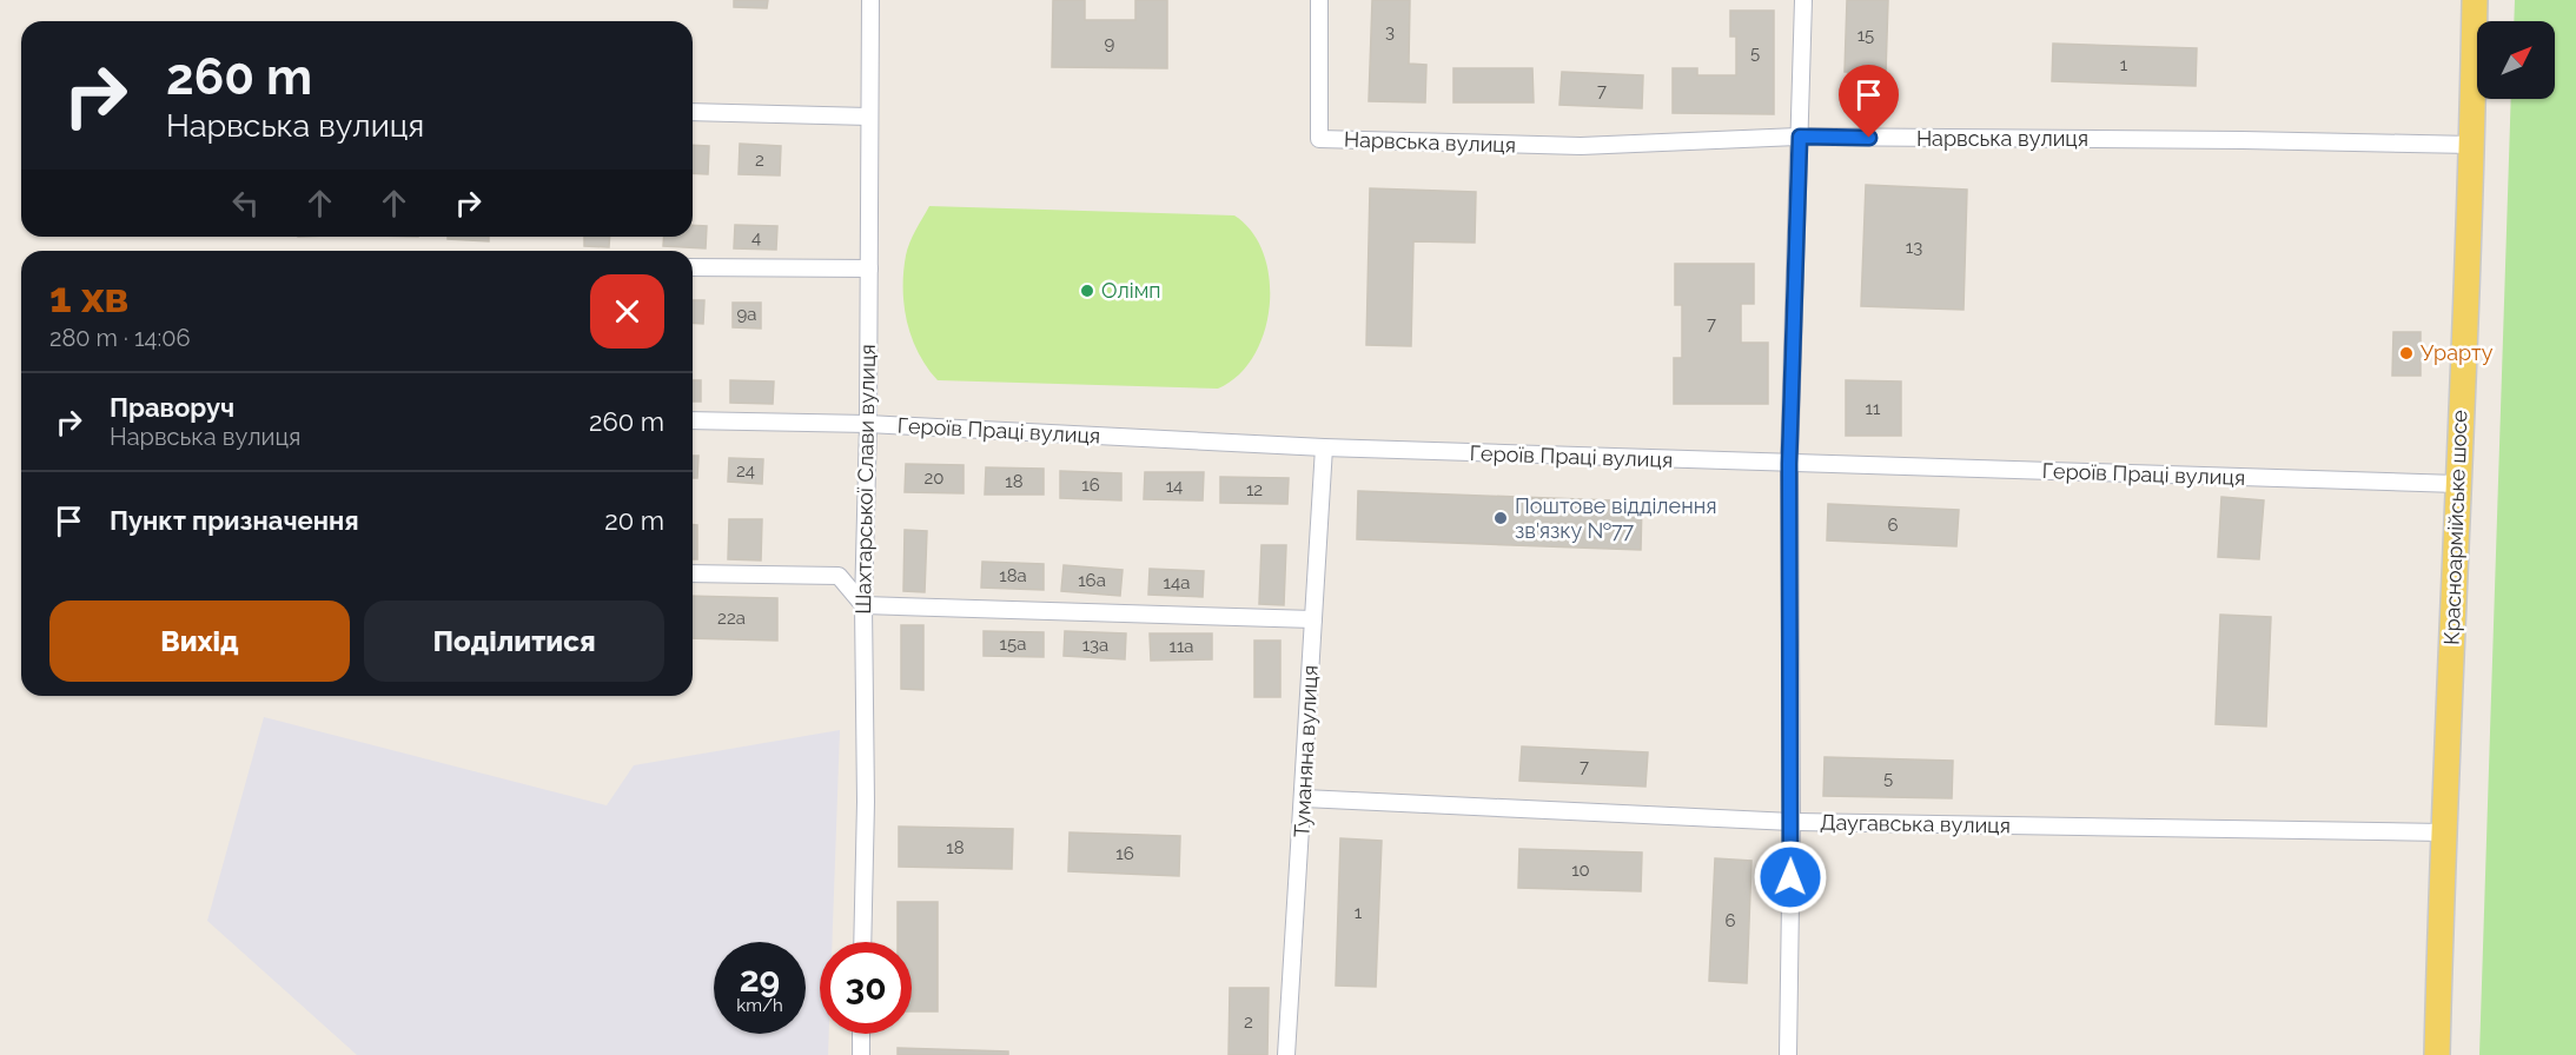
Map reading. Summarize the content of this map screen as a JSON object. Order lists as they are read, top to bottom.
{
  "streets": {
    "main road": ["Красноармійське шосе"],
    "street": [
      "Нарвська вулиця",
      "Героїв Праці вулиця",
      "Шахтарської Слави вулиця",
      "Туманяна вулиця",
      "Даугавська вулиця"
    ]
  },
  "crossings": [
    ["Нарвська вулиця", "Красноармійське шосе"],
    ["Героїв Праці вулиця", "Шахтарської Слави вулиця"],
    ["Героїв Праці вулиця", "Красноармійське шосе"],
    ["Героїв Праці вулиця", "Туманяна вулиця"],
    ["Красноармійське шосе", "Даугавська вулиця"],
    ["Туманяна вулиця", "Даугавська вулиця"]
  ],
  "places": ["Олімп", "Урарту", "Поштове відділення зв'язку №77"],
  "house_numbers": [
    "3",
    "15",
    "9",
    "5",
    "1",
    "7",
    "2",
    "4",
    "13",
    "9а",
    "7",
    "11",
    "24",
    "20",
    "18",
    "16",
    "14",
    "12",
    "6",
    "18а",
    "16а",
    "14а",
    "22а",
    "15а",
    "13а",
    "11а",
    "7",
    "5",
    "18",
    "16",
    "10",
    "1",
    "6",
    "2"
  ],
  "north": "top right",
  "page": {
    "turn": ["260 m", "Нарвська вулиця"],
    "heading": ["1 хв", "280 m · 14:06"],
    "list": [
      {
        "name": "Праворуч",
        "note": "Нарвська вулиця",
        "value": "260 m"
      },
      {
        "name": "Пункт призначення",
        "value": "20 m"
      }
    ],
    "buttons": ["Вихід", "Поділитися"],
    "speed": "29 km/h",
    "limit": "30"
  }
}
